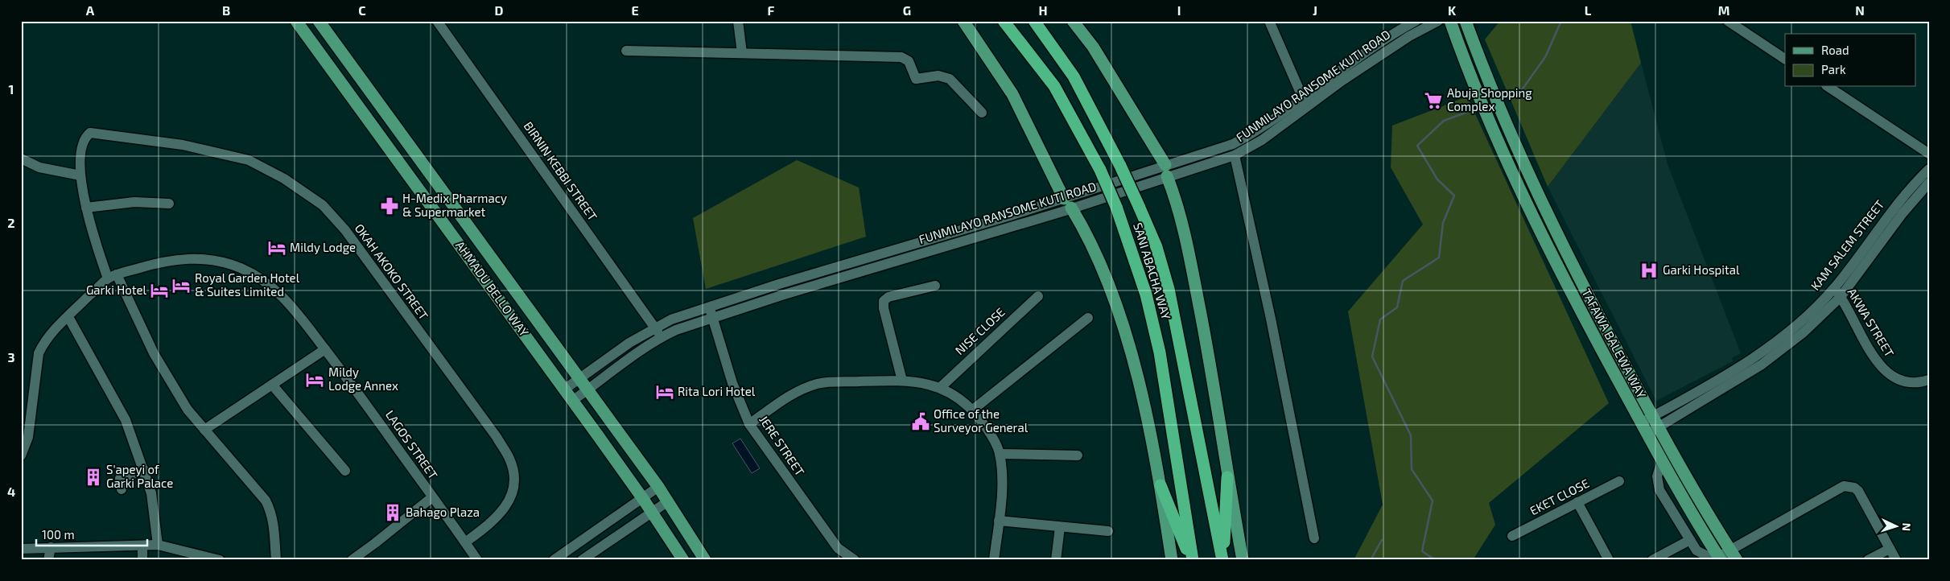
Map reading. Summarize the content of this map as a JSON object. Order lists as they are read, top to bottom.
{
  "streets": {
    "highway": ["SANI ABACHA WAY"],
    "main road": ["AHMADU BELLO WAY", "TAFAWA BALEWA WAY"],
    "street": [
      "FUNMILAYO RANSOME KUTI ROAD",
      "BIRNIN KEBBI STREET",
      "KAM SALEM STREET",
      "OKAH AKOKO STREET",
      "AKWA STREET",
      "NISE CLOSE",
      "LAGOS STREET",
      "JERE STREET",
      "EKET CLOSE"
    ]
  },
  "crossings": [
    ["FUNMILAYO RANSOME KUTI ROAD", "BIRNIN KEBBI STREET"],
    ["FUNMILAYO RANSOME KUTI ROAD", "AHMADU BELLO WAY"],
    ["FUNMILAYO RANSOME KUTI ROAD", "JERE STREET"],
    ["KAM SALEM STREET", "AKWA STREET"],
    ["KAM SALEM STREET", "TAFAWA BALEWA WAY"],
    ["OKAH AKOKO STREET", "LAGOS STREET"]
  ],
  "places": {
    "supermarket": ["Abuja Shopping Complex"],
    "pharmacy": ["H-Medix Pharmacy & Supermarket"],
    "hotel": [
      "Mildy Lodge",
      "Royal Garden Hotel & Suites Limited",
      "Garki Hotel",
      "Mildy Lodge Annex",
      "Rita Lori Hotel"
    ],
    "hospital": ["Garki Hospital"],
    "public building": ["Office of the Surveyor General"],
    "building": ["S'apeyi of Garki Palace", "Bahago Plaza"]
  },
  "legend": ["Road", "Park"],
  "scale_bar": "100 m",
  "north": "right",
  "grid": {
    "columns": [
      "A",
      "B",
      "C",
      "D",
      "E",
      "F",
      "G",
      "H",
      "I",
      "J",
      "K",
      "L",
      "M",
      "N"
    ],
    "rows": [
      "1",
      "2",
      "3",
      "4"
    ]
  }
}
